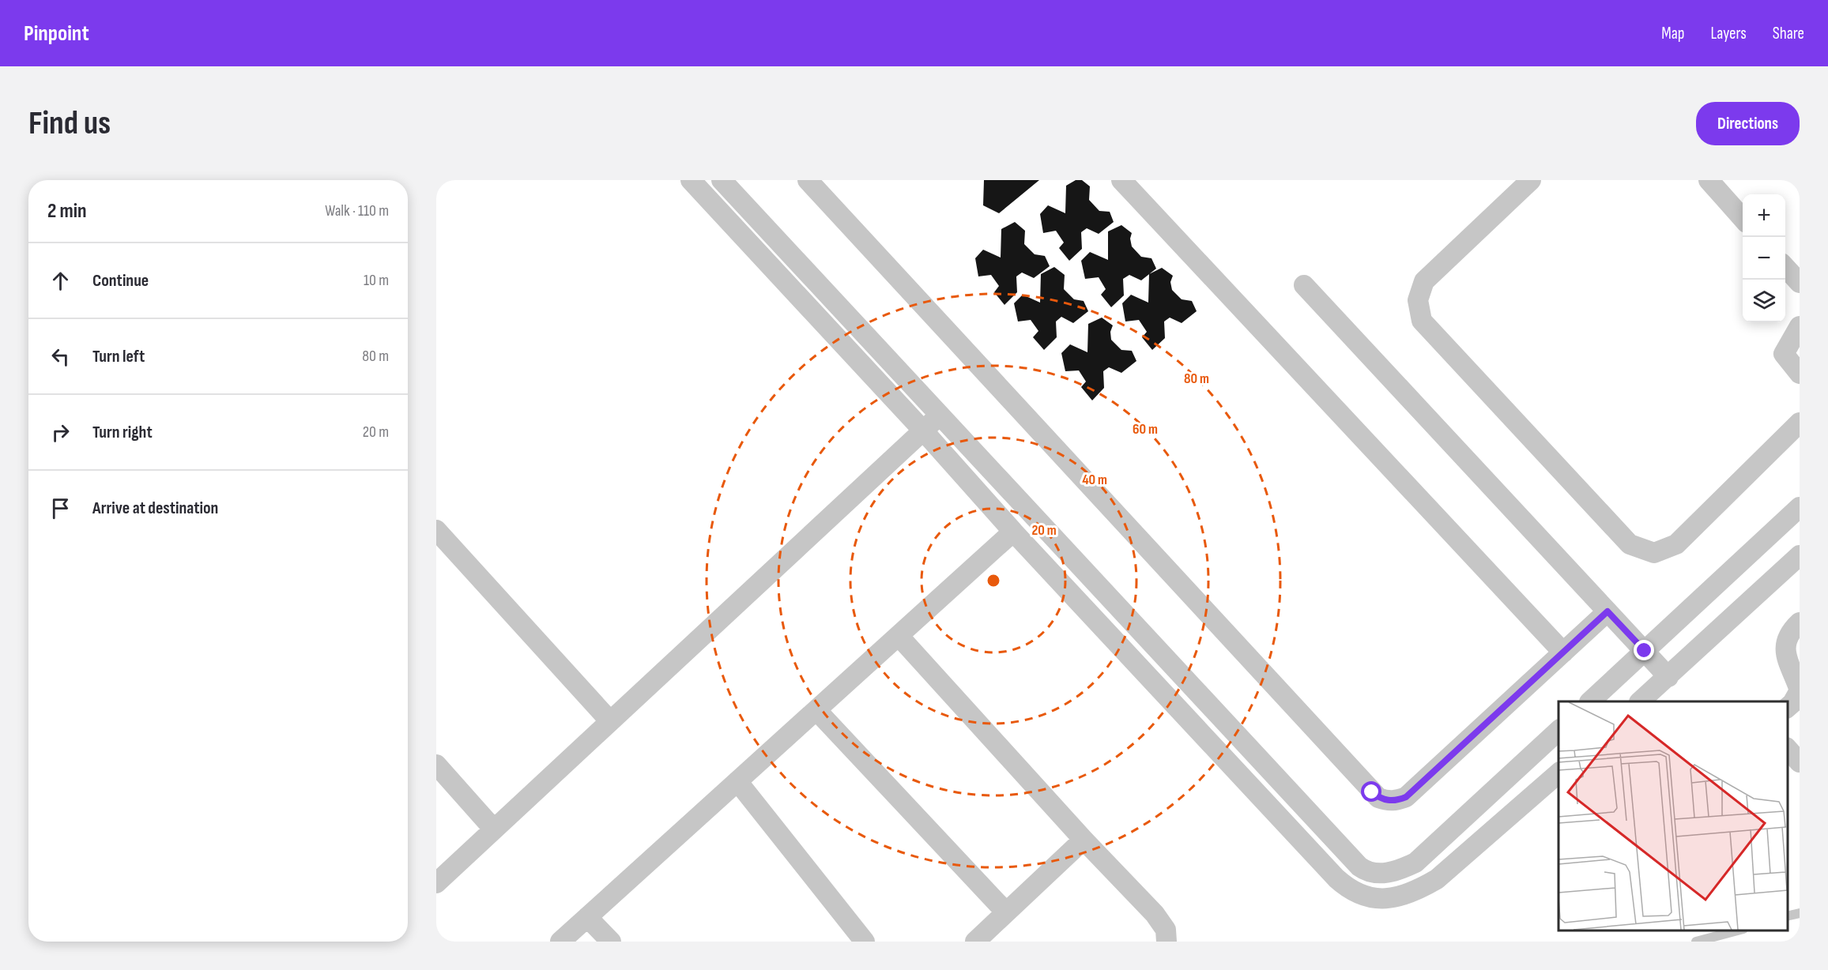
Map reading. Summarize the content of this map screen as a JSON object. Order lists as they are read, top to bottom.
{
  "page": {
    "header": "Pinpoint",
    "nav": ["Map", "Layers", "Share"],
    "buttons": "Directions",
    "title": "Find us",
    "heading": ["2 min", "Walk · 110 m"],
    "map_buttons": ["+", "−"],
    "list": [
      ["Continue", "10 m"],
      ["Turn left", "80 m"],
      ["Turn right", "20 m"],
      "Arrive at destination"
    ]
  },
  "rings": [
    "80 m",
    "60 m",
    "40 m",
    "20 m"
  ]
}
